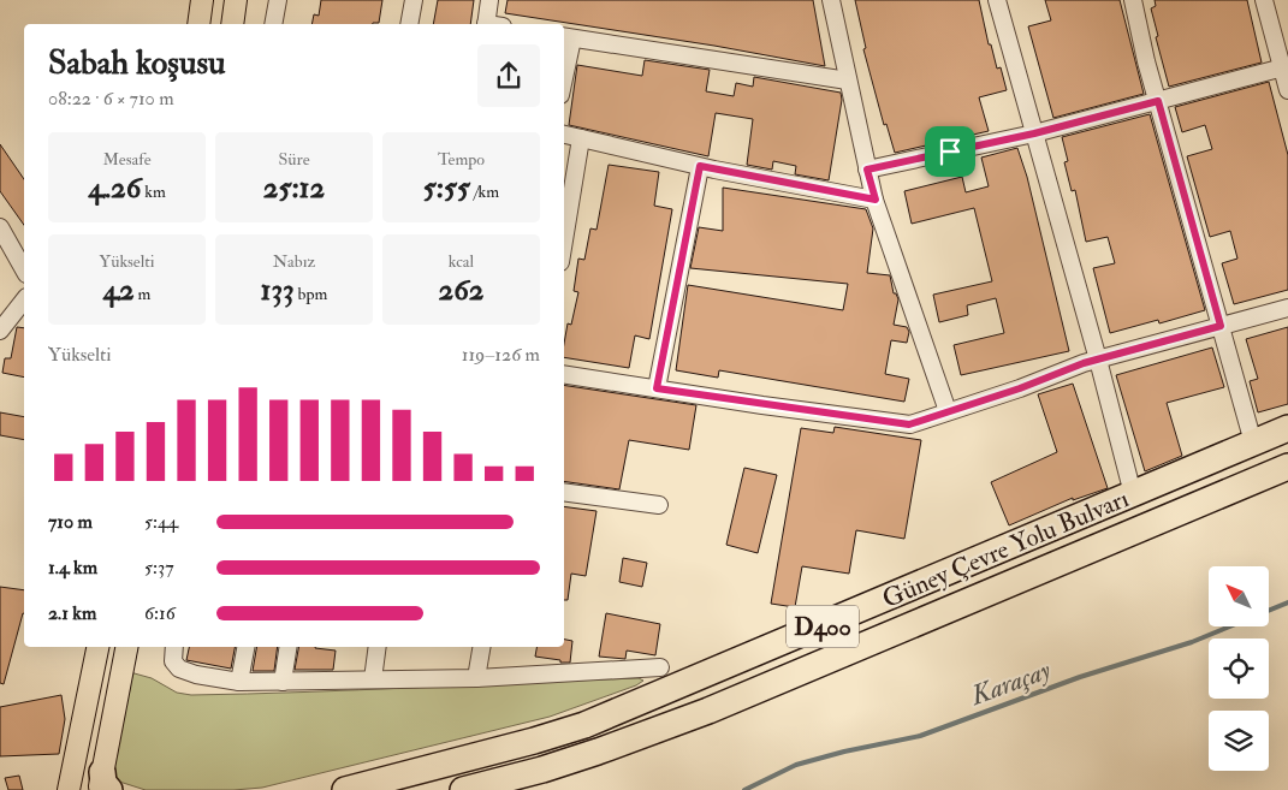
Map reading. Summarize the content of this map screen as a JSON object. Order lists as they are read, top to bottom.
{
  "streets": {
    "highway": ["Güney Çevre Yolu Bulvarı", "D400"]
  },
  "water": ["Karaçay"],
  "north": "top left",
  "page": {
    "heading": ["Sabah koşusu", "08:22 · 6 × 710 m"],
    "stats": [
      ["Mesafe", "4.26 km"],
      ["Süre", "25:12"],
      ["Tempo", "5:55 /km"],
      ["Yükselti", "42 m"],
      ["Nabız", "133 bpm"],
      ["kcal", "262"]
    ],
    "chart": ["Yükselti", "119–126 m"],
    "list": [
      {
        "name": "710 m",
        "note": "5:44"
      },
      {
        "name": "1.4 km",
        "note": "5:37"
      },
      {
        "name": "2.1 km",
        "note": "6:16"
      }
    ]
  }
}
